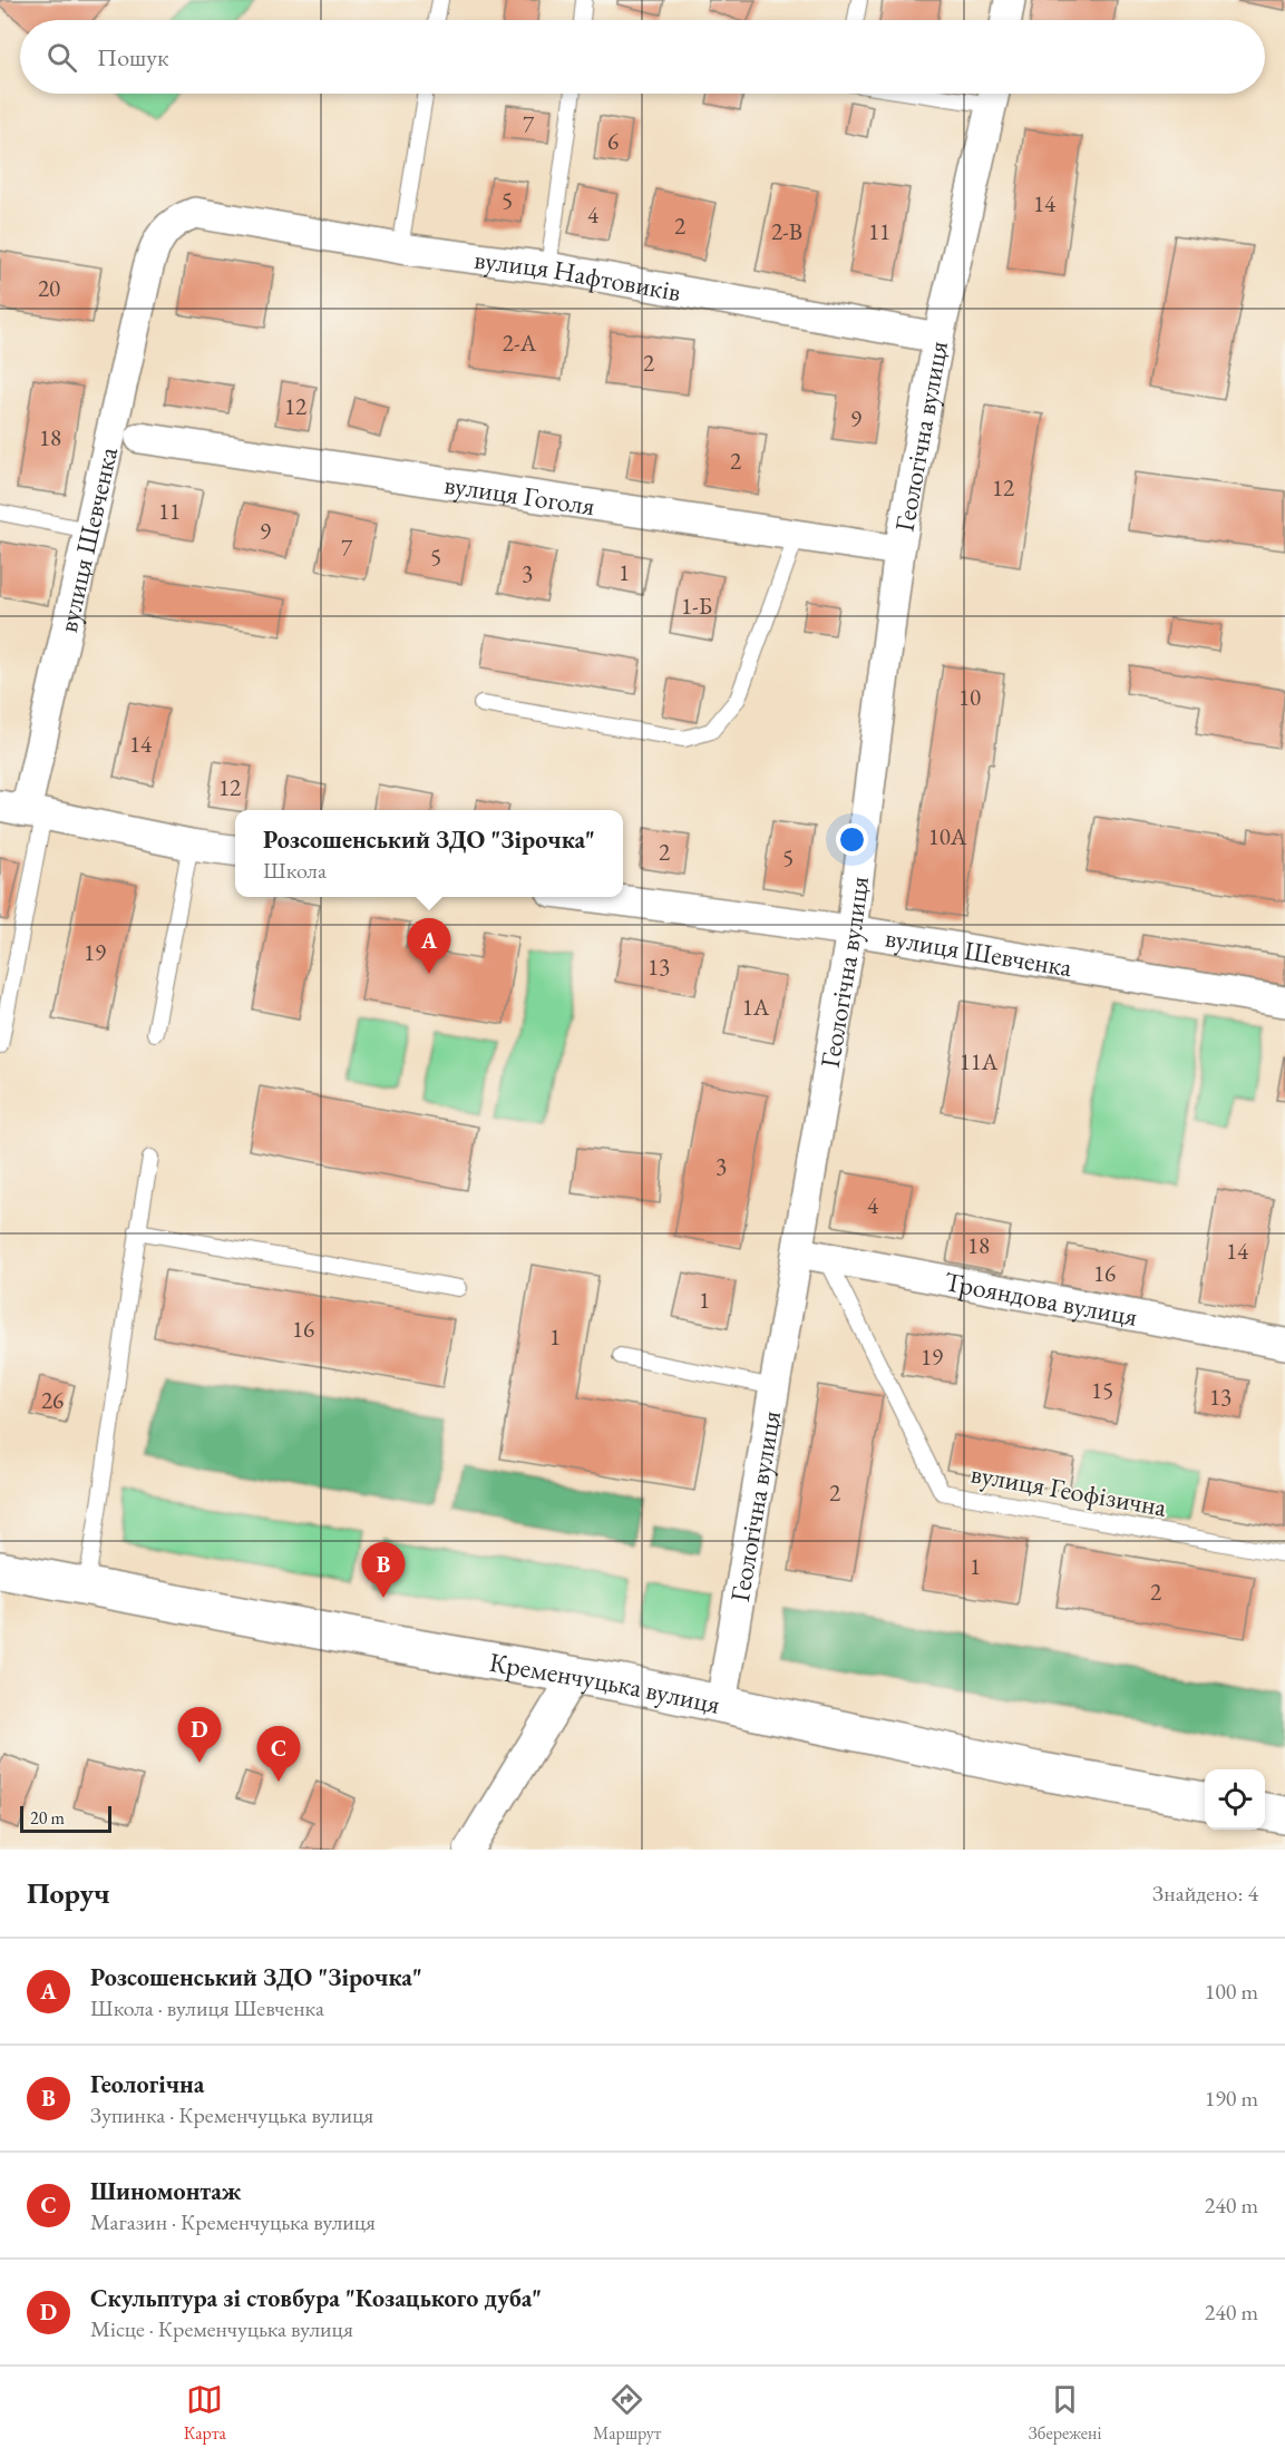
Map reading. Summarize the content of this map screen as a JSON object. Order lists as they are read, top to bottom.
{
  "streets": {
    "highway": ["Кременчуцька вулиця"],
    "street": [
      "вулиця Нафтовиків",
      "Геологічна вулиця",
      "вулиця Гоголя",
      "вулиця Шевченка",
      "Трояндова вулиця"
    ],
    "lane": ["вулиця Геофізична"]
  },
  "crossings": [
    ["вулиця Нафтовиків", "Геологічна вулиця"],
    ["вулиця Нафтовиків", "вулиця Шевченка"],
    ["Геологічна вулиця", "вулиця Гоголя"],
    ["Геологічна вулиця", "вулиця Шевченка"],
    ["Геологічна вулиця", "Трояндова вулиця"],
    ["Геологічна вулиця", "Кременчуцька вулиця"],
    ["Трояндова вулиця", "вулиця Геофізична"]
  ],
  "house_numbers": [
    "7",
    "6",
    "5",
    "14",
    "4",
    "2",
    "2-В",
    "11",
    "20",
    "2-А",
    "2",
    "12",
    "9",
    "18",
    "2",
    "12",
    "11",
    "9",
    "7",
    "5",
    "1",
    "3",
    "1-Б",
    "10",
    "14",
    "12",
    "10А",
    "2",
    "5",
    "19",
    "13",
    "1А",
    "11А",
    "3",
    "4",
    "18",
    "14",
    "16",
    "1",
    "16",
    "1",
    "19",
    "15",
    "13",
    "26",
    "2",
    "1",
    "2"
  ],
  "scale_bar": "20 m",
  "page": {
    "search": "Пошук",
    "popup": ["Розсошенський ЗДО \"Зірочка\"", "Школа"],
    "pins": [
      "A",
      "B",
      "D",
      "C"
    ],
    "scale": "20 m",
    "heading": ["Поруч", "Знайдено: 4"],
    "list": [
      {
        "mark": "A",
        "name": "Розсошенський ЗДО \"Зірочка\"",
        "note": "Школа · вулиця Шевченка",
        "value": "100 m"
      },
      {
        "mark": "B",
        "name": "Геологічна",
        "note": "Зупинка · Кременчуцька вулиця",
        "value": "190 m"
      },
      {
        "mark": "C",
        "name": "Шиномонтаж",
        "note": "Магазин · Кременчуцька вулиця",
        "value": "240 m"
      },
      {
        "mark": "D",
        "name": "Скульптура зі стовбура \"Козацького дуба\"",
        "note": "Місце · Кременчуцька вулиця",
        "value": "240 m"
      }
    ],
    "nav": ["Карта", "Маршрут", "Збережені"]
  }
}
